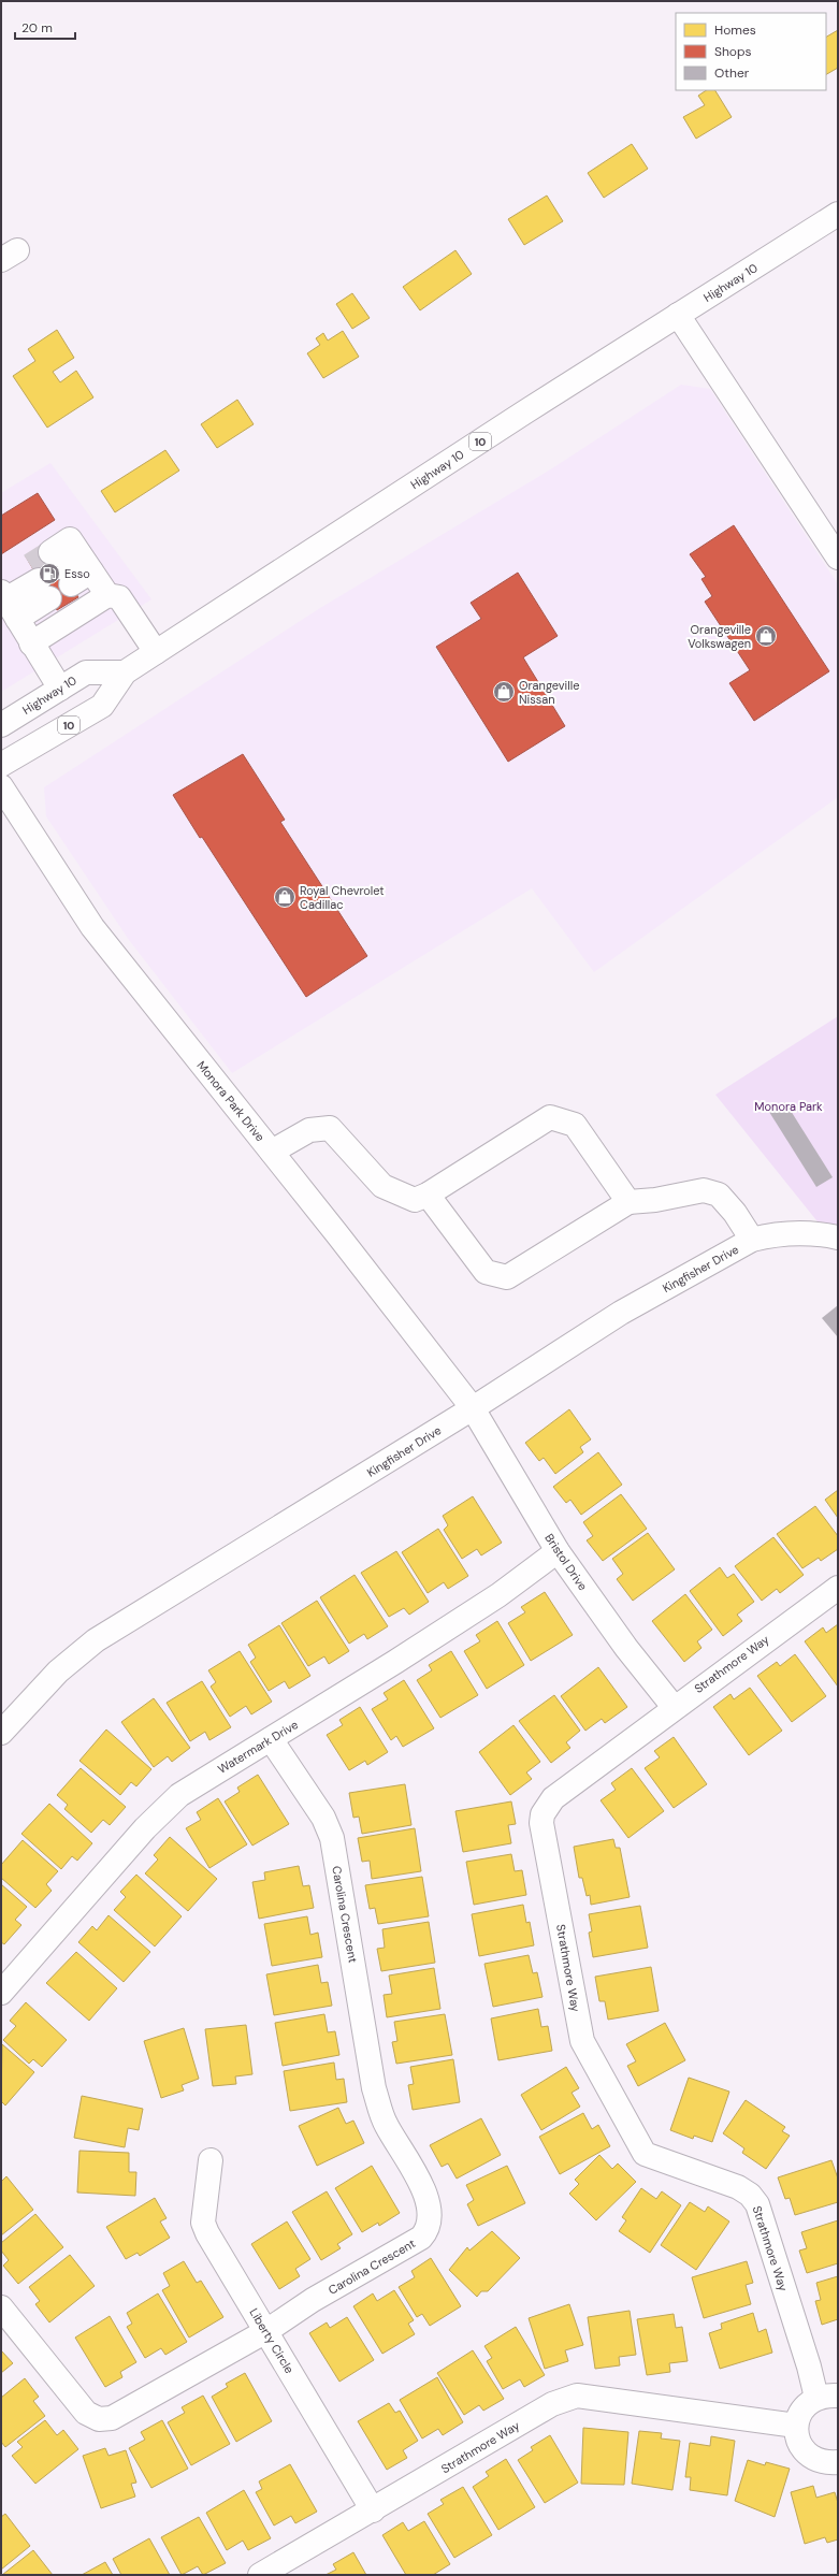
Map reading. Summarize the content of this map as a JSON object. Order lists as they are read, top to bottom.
{
  "streets": {
    "main road": [
      "Highway 10",
      "10",
      "Monora Park Drive",
      "Kingfisher Drive",
      "Bristol Drive",
      "Strathmore Way",
      "Watermark Drive",
      "Carolina Crescent",
      "Liberty Circle"
    ]
  },
  "crossings": [
    ["Monora Park Drive", "Kingfisher Drive"],
    ["Monora Park Drive", "Bristol Drive"],
    ["Kingfisher Drive", "Bristol Drive"],
    ["Bristol Drive", "Strathmore Way"],
    ["Bristol Drive", "Watermark Drive"],
    ["Strathmore Way", "Liberty Circle"],
    ["Watermark Drive", "Carolina Crescent"],
    ["Carolina Crescent", "Liberty Circle"]
  ],
  "parks": ["Monora Park"],
  "places": {
    "fuel station": ["Esso"],
    "shop": ["Orangeville Volkswagen", "Orangeville Nissan", "Royal Chevrolet Cadillac"]
  },
  "legend": ["Homes", "Shops", "Other"],
  "scale_bar": "20 m"
}
